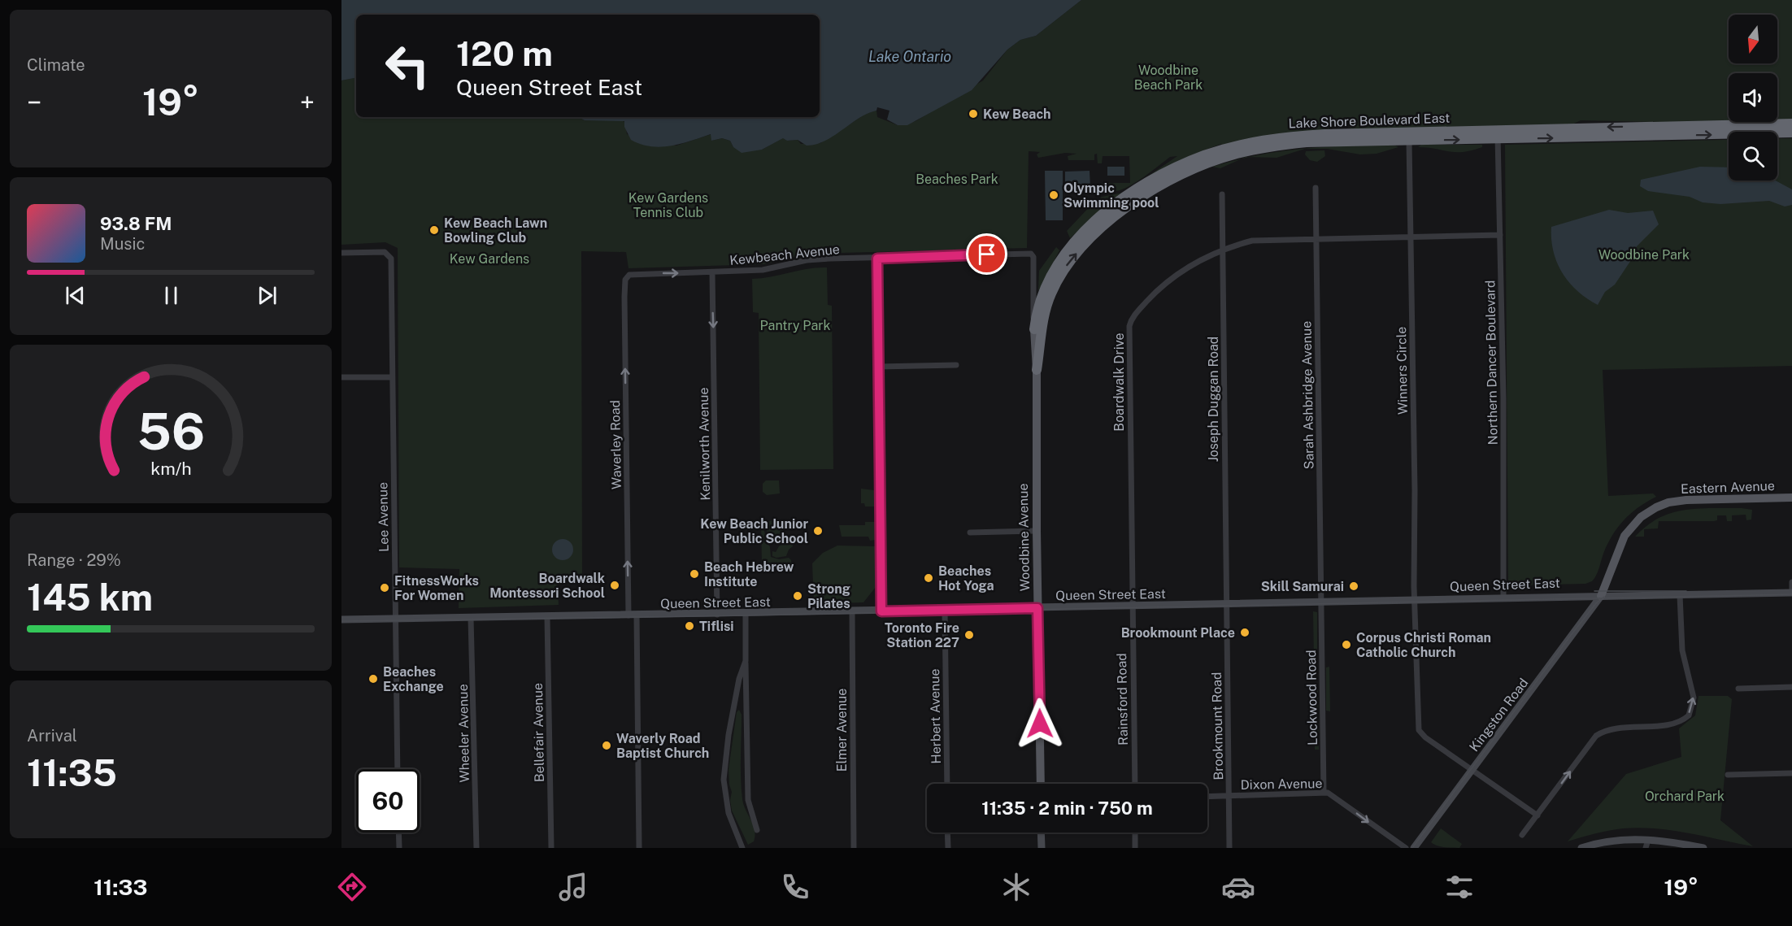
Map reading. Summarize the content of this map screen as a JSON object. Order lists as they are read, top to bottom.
{
  "streets": {
    "highway": ["Lake Shore Boulevard East", "Woodbine Avenue"],
    "main road": ["Eastern Avenue", "Queen Street East", "Kingston Road"],
    "street": [
      "Kewbeach Avenue",
      "Northern Dancer Boulevard",
      "Winners Circle",
      "Boardwalk Drive",
      "Sarah Ashbridge Avenue",
      "Joseph Duggan Road",
      "Kenilworth Avenue",
      "Waverley Road",
      "Lee Avenue",
      "Lockwood Road",
      "Rainsford Road",
      "Herbert Avenue",
      "Brookmount Road",
      "Elmer Avenue",
      "Bellefair Avenue",
      "Wheeler Avenue",
      "Dixon Avenue"
    ]
  },
  "crossings": [
    ["Lake Shore Boulevard East", "Northern Dancer Boulevard"],
    ["Lake Shore Boulevard East", "Winners Circle"],
    ["Lake Shore Boulevard East", "Woodbine Avenue"],
    ["Kewbeach Avenue", "Kenilworth Avenue"],
    ["Kewbeach Avenue", "Waverley Road"],
    ["Kewbeach Avenue", "Woodbine Avenue"],
    ["Northern Dancer Boulevard", "Boardwalk Drive"],
    ["Northern Dancer Boulevard", "Queen Street East"],
    ["Winners Circle", "Boardwalk Drive"],
    ["Winners Circle", "Queen Street East"],
    ["Winners Circle", "Kingston Road"],
    ["Boardwalk Drive", "Sarah Ashbridge Avenue"],
    ["Boardwalk Drive", "Joseph Duggan Road"],
    ["Boardwalk Drive", "Queen Street East"],
    ["Boardwalk Drive", "Rainsford Road"],
    ["Sarah Ashbridge Avenue", "Queen Street East"],
    ["Sarah Ashbridge Avenue", "Lockwood Road"],
    ["Joseph Duggan Road", "Queen Street East"],
    ["Joseph Duggan Road", "Brookmount Road"],
    ["Kenilworth Avenue", "Queen Street East"],
    ["Waverley Road", "Queen Street East"],
    ["Eastern Avenue", "Queen Street East"],
    ["Eastern Avenue", "Kingston Road"],
    ["Lee Avenue", "Queen Street East"],
    ["Woodbine Avenue", "Queen Street East"],
    ["Queen Street East", "Lockwood Road"],
    ["Queen Street East", "Rainsford Road"],
    ["Queen Street East", "Kingston Road"],
    ["Queen Street East", "Herbert Avenue"],
    ["Queen Street East", "Brookmount Road"],
    ["Queen Street East", "Elmer Avenue"],
    ["Queen Street East", "Bellefair Avenue"],
    ["Queen Street East", "Wheeler Avenue"],
    ["Lockwood Road", "Dixon Avenue"],
    ["Brookmount Road", "Dixon Avenue"]
  ],
  "one_way": ["Kenilworth Avenue", "Waverley Road", "Dixon Avenue"],
  "water": ["Lake Ontario"],
  "parks": [
    "Woodbine Beach Park",
    "Beaches Park",
    "Kew Gardens Tennis Club",
    "Woodbine Park",
    "Kew Gardens",
    "Pantry Park",
    "Orchard Park"
  ],
  "places": [
    "Kew Beach",
    "Olympic Swimming pool",
    "Kew Beach Lawn Bowling Club",
    "Kew Beach Junior Public School",
    "Beach Hebrew Institute",
    "Beaches Hot Yoga",
    "Boardwalk Montessori School",
    "Skill Samurai",
    "FitnessWorks For Women",
    "Strong Pilates",
    "Tiflisi",
    "Brookmount Place",
    "Toronto Fire Station 227",
    "Corpus Christi Roman Catholic Church",
    "Beaches Exchange",
    "Waverly Road Baptist Church"
  ],
  "north": "bottom",
  "page": {
    "tile": [
      "Climate",
      ["Range · 29%", "145 km"],
      ["Arrival", "11:35"]
    ],
    "turn": ["120 m", "Queen Street East"],
    "heat": ["−", "19°", "+"],
    "song": ["93.8 FM", "Music"],
    "limit": "60",
    "trip": "11:35 · 2 min · 750 m",
    "tabs": ["11:33", "19°"],
    "gauge": ["56", "km/h"]
  }
}
